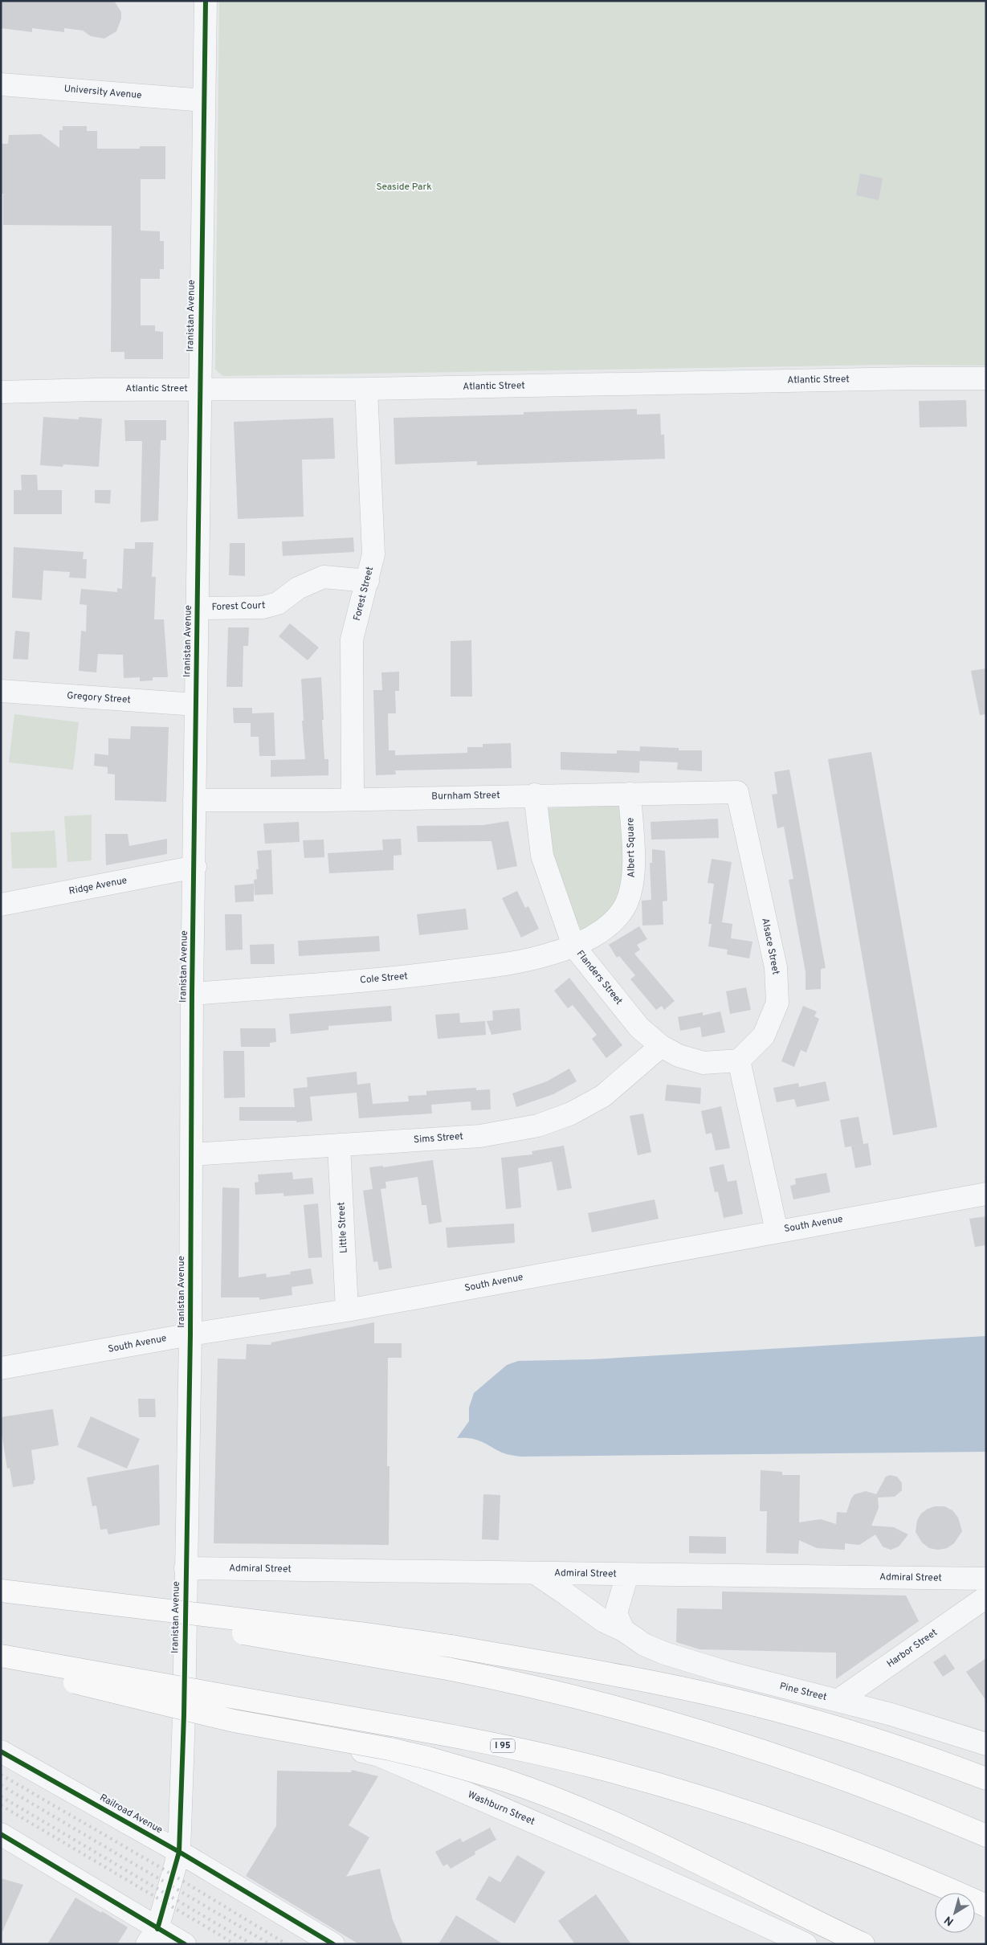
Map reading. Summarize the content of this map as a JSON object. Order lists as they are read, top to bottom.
{
  "streets": {
    "highway": ["I 95"],
    "street": [
      "University Avenue",
      "Iranistan Avenue",
      "Atlantic Street",
      "Forest Street",
      "Forest Court",
      "Gregory Street",
      "Burnham Street",
      "Albert Square",
      "Ridge Avenue",
      "Alsace Street",
      "Flanders Street",
      "Cole Street",
      "Sims Street",
      "South Avenue",
      "Little Street",
      "Admiral Street",
      "Harbor Street",
      "Pine Street",
      "Washburn Street",
      "Railroad Avenue"
    ]
  },
  "crossings": [
    ["University Avenue", "Iranistan Avenue"],
    ["Iranistan Avenue", "Atlantic Street"],
    ["Iranistan Avenue", "Forest Court"],
    ["Iranistan Avenue", "Gregory Street"],
    ["Iranistan Avenue", "Burnham Street"],
    ["Iranistan Avenue", "Ridge Avenue"],
    ["Iranistan Avenue", "Cole Street"],
    ["Iranistan Avenue", "Sims Street"],
    ["Iranistan Avenue", "South Avenue"],
    ["Iranistan Avenue", "Admiral Street"],
    ["Iranistan Avenue", "Washburn Street"],
    ["Iranistan Avenue", "Railroad Avenue"],
    ["Atlantic Street", "Forest Street"],
    ["Forest Street", "Forest Court"],
    ["Forest Street", "Burnham Street"],
    ["Burnham Street", "Albert Square"],
    ["Burnham Street", "Alsace Street"],
    ["Burnham Street", "Flanders Street"],
    ["Albert Square", "Flanders Street"],
    ["Albert Square", "Cole Street"],
    ["Alsace Street", "Flanders Street"],
    ["Flanders Street", "Cole Street"],
    ["Flanders Street", "Sims Street"],
    ["Sims Street", "Little Street"],
    ["South Avenue", "Little Street"],
    ["Admiral Street", "Pine Street"],
    ["Harbor Street", "Pine Street"]
  ],
  "parks": ["Seaside Park"],
  "north": "bottom left"
}
